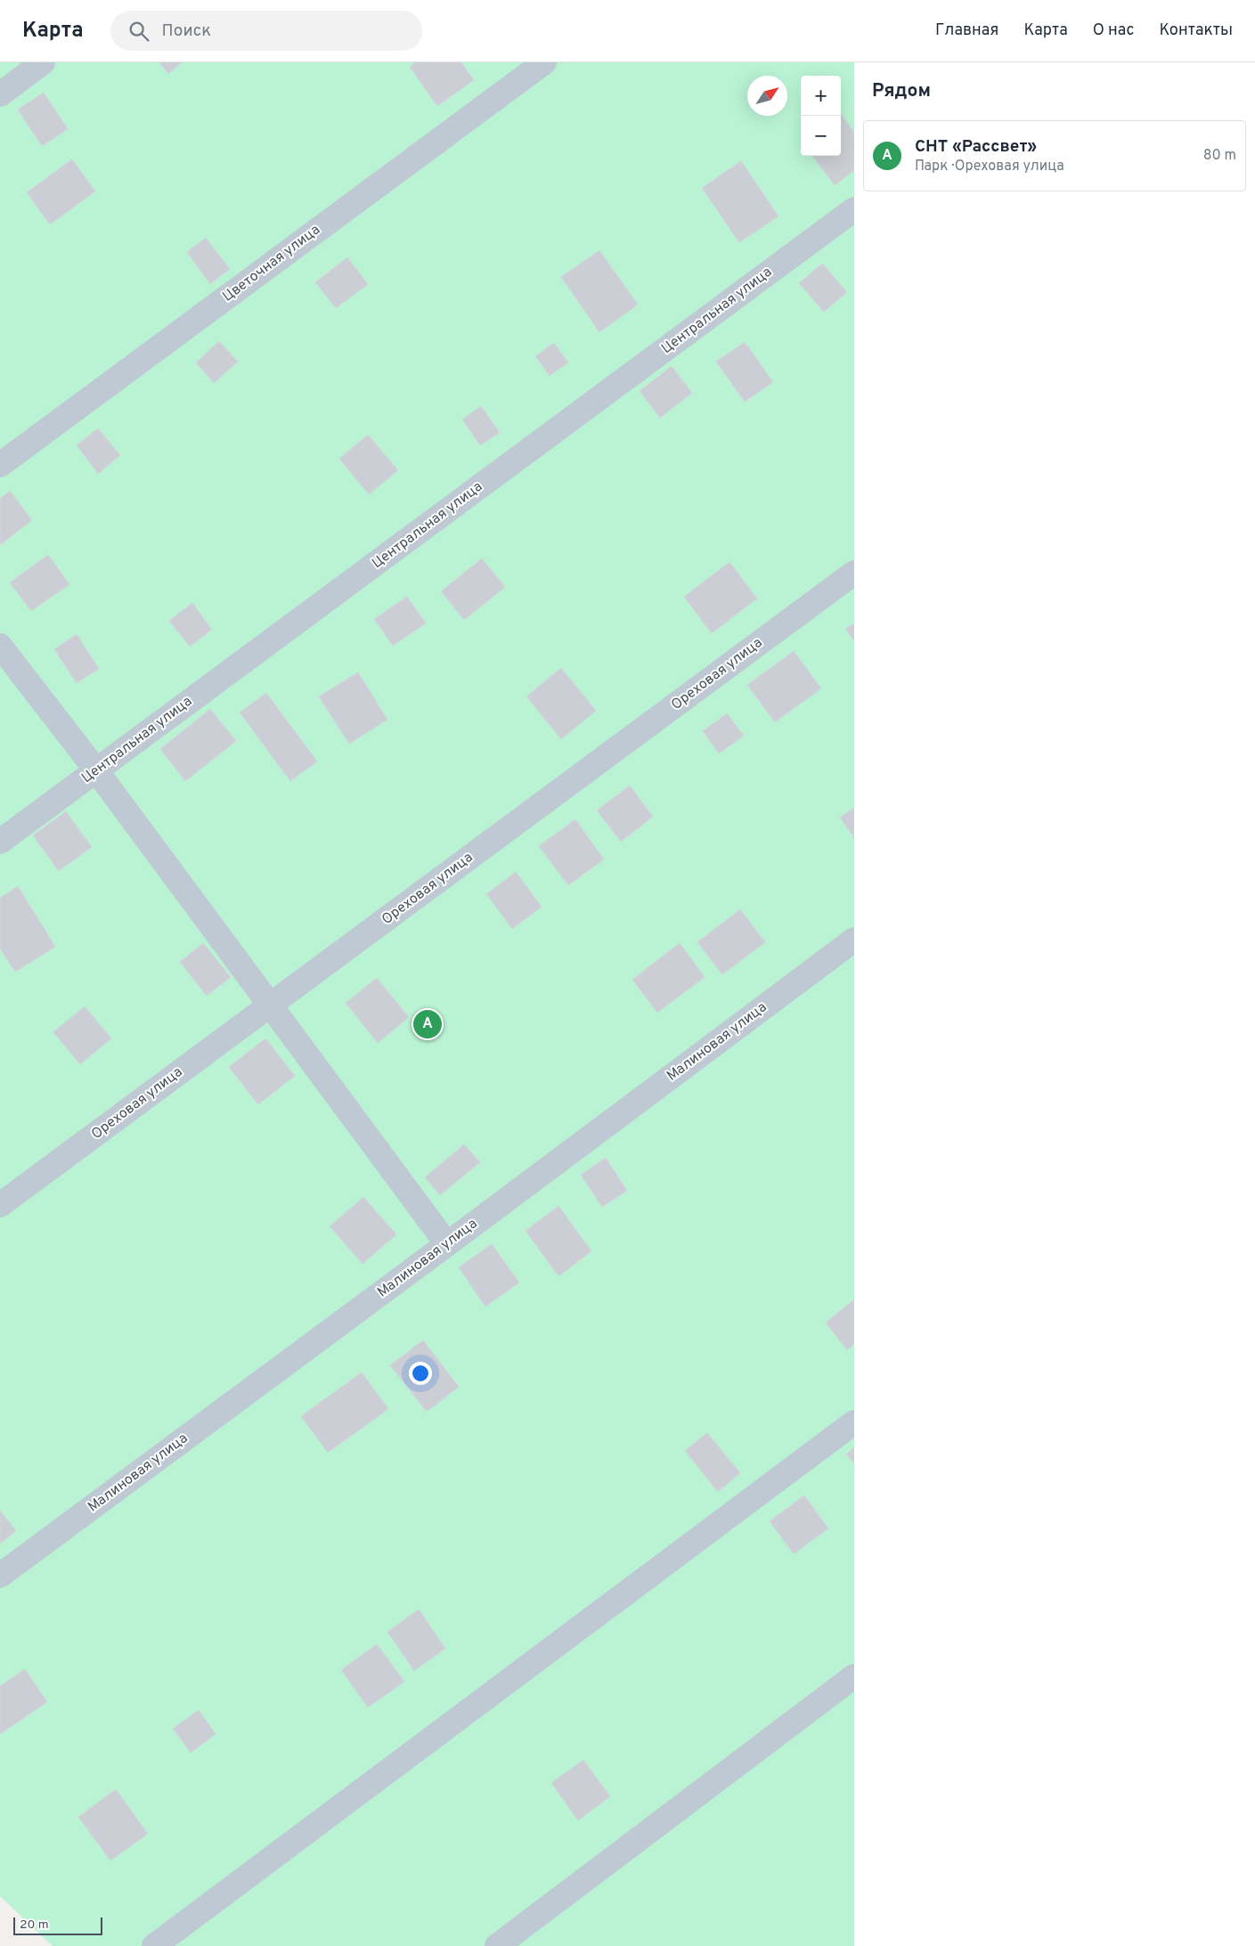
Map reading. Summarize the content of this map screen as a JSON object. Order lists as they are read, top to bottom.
{
  "streets": {
    "street": [
      "Цветочная улица",
      "Центральная улица",
      "Ореховая улица",
      "Малиновая улица"
    ]
  },
  "scale_bar": "20 m",
  "north": "top right",
  "page": {
    "header": "Карта",
    "search": "Поиск",
    "nav": [
      "Главная",
      "Карта",
      "О нас",
      "Контакты"
    ],
    "heading": "Рядом",
    "map_buttons": ["+", "−"],
    "list": [
      {
        "mark": "A",
        "name": "СНТ «Рассвет»",
        "note": "Парк · Ореховая улица",
        "value": "80 m"
      }
    ],
    "pins": "A",
    "scale": "20 m"
  }
}
